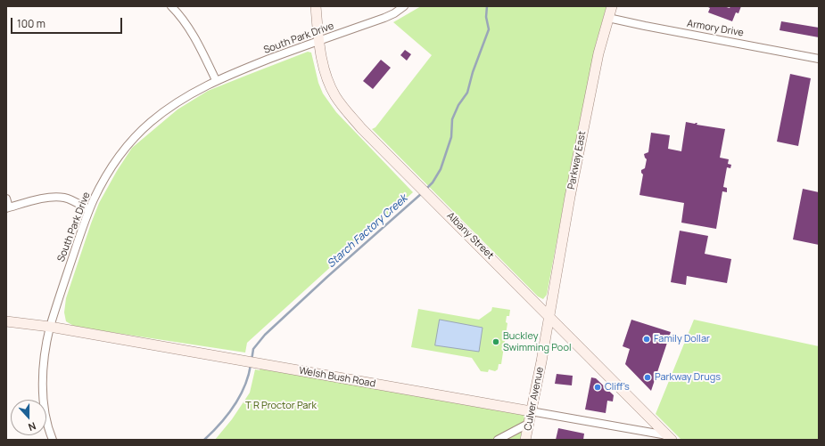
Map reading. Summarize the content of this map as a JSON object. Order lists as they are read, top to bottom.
{
  "streets": {
    "street": [
      "Armory Drive",
      "South Park Drive",
      "Parkway East",
      "Albany Street",
      "Welsh Bush Road",
      "Culver Avenue"
    ]
  },
  "crossings": [
    ["Armory Drive", "Parkway East"],
    ["South Park Drive", "Albany Street"],
    ["South Park Drive", "Welsh Bush Road"],
    ["Parkway East", "Albany Street"],
    ["Parkway East", "Culver Avenue"],
    ["Albany Street", "Welsh Bush Road"],
    ["Albany Street", "Culver Avenue"],
    ["Welsh Bush Road", "Culver Avenue"]
  ],
  "water": ["Starch Factory Creek"],
  "parks": ["T R Proctor Park"],
  "places": [
    "Family Dollar",
    "Buckley Swimming Pool",
    "Parkway Drugs",
    "Cliff's"
  ],
  "scale_bar": "100 m",
  "north": "bottom"
}
